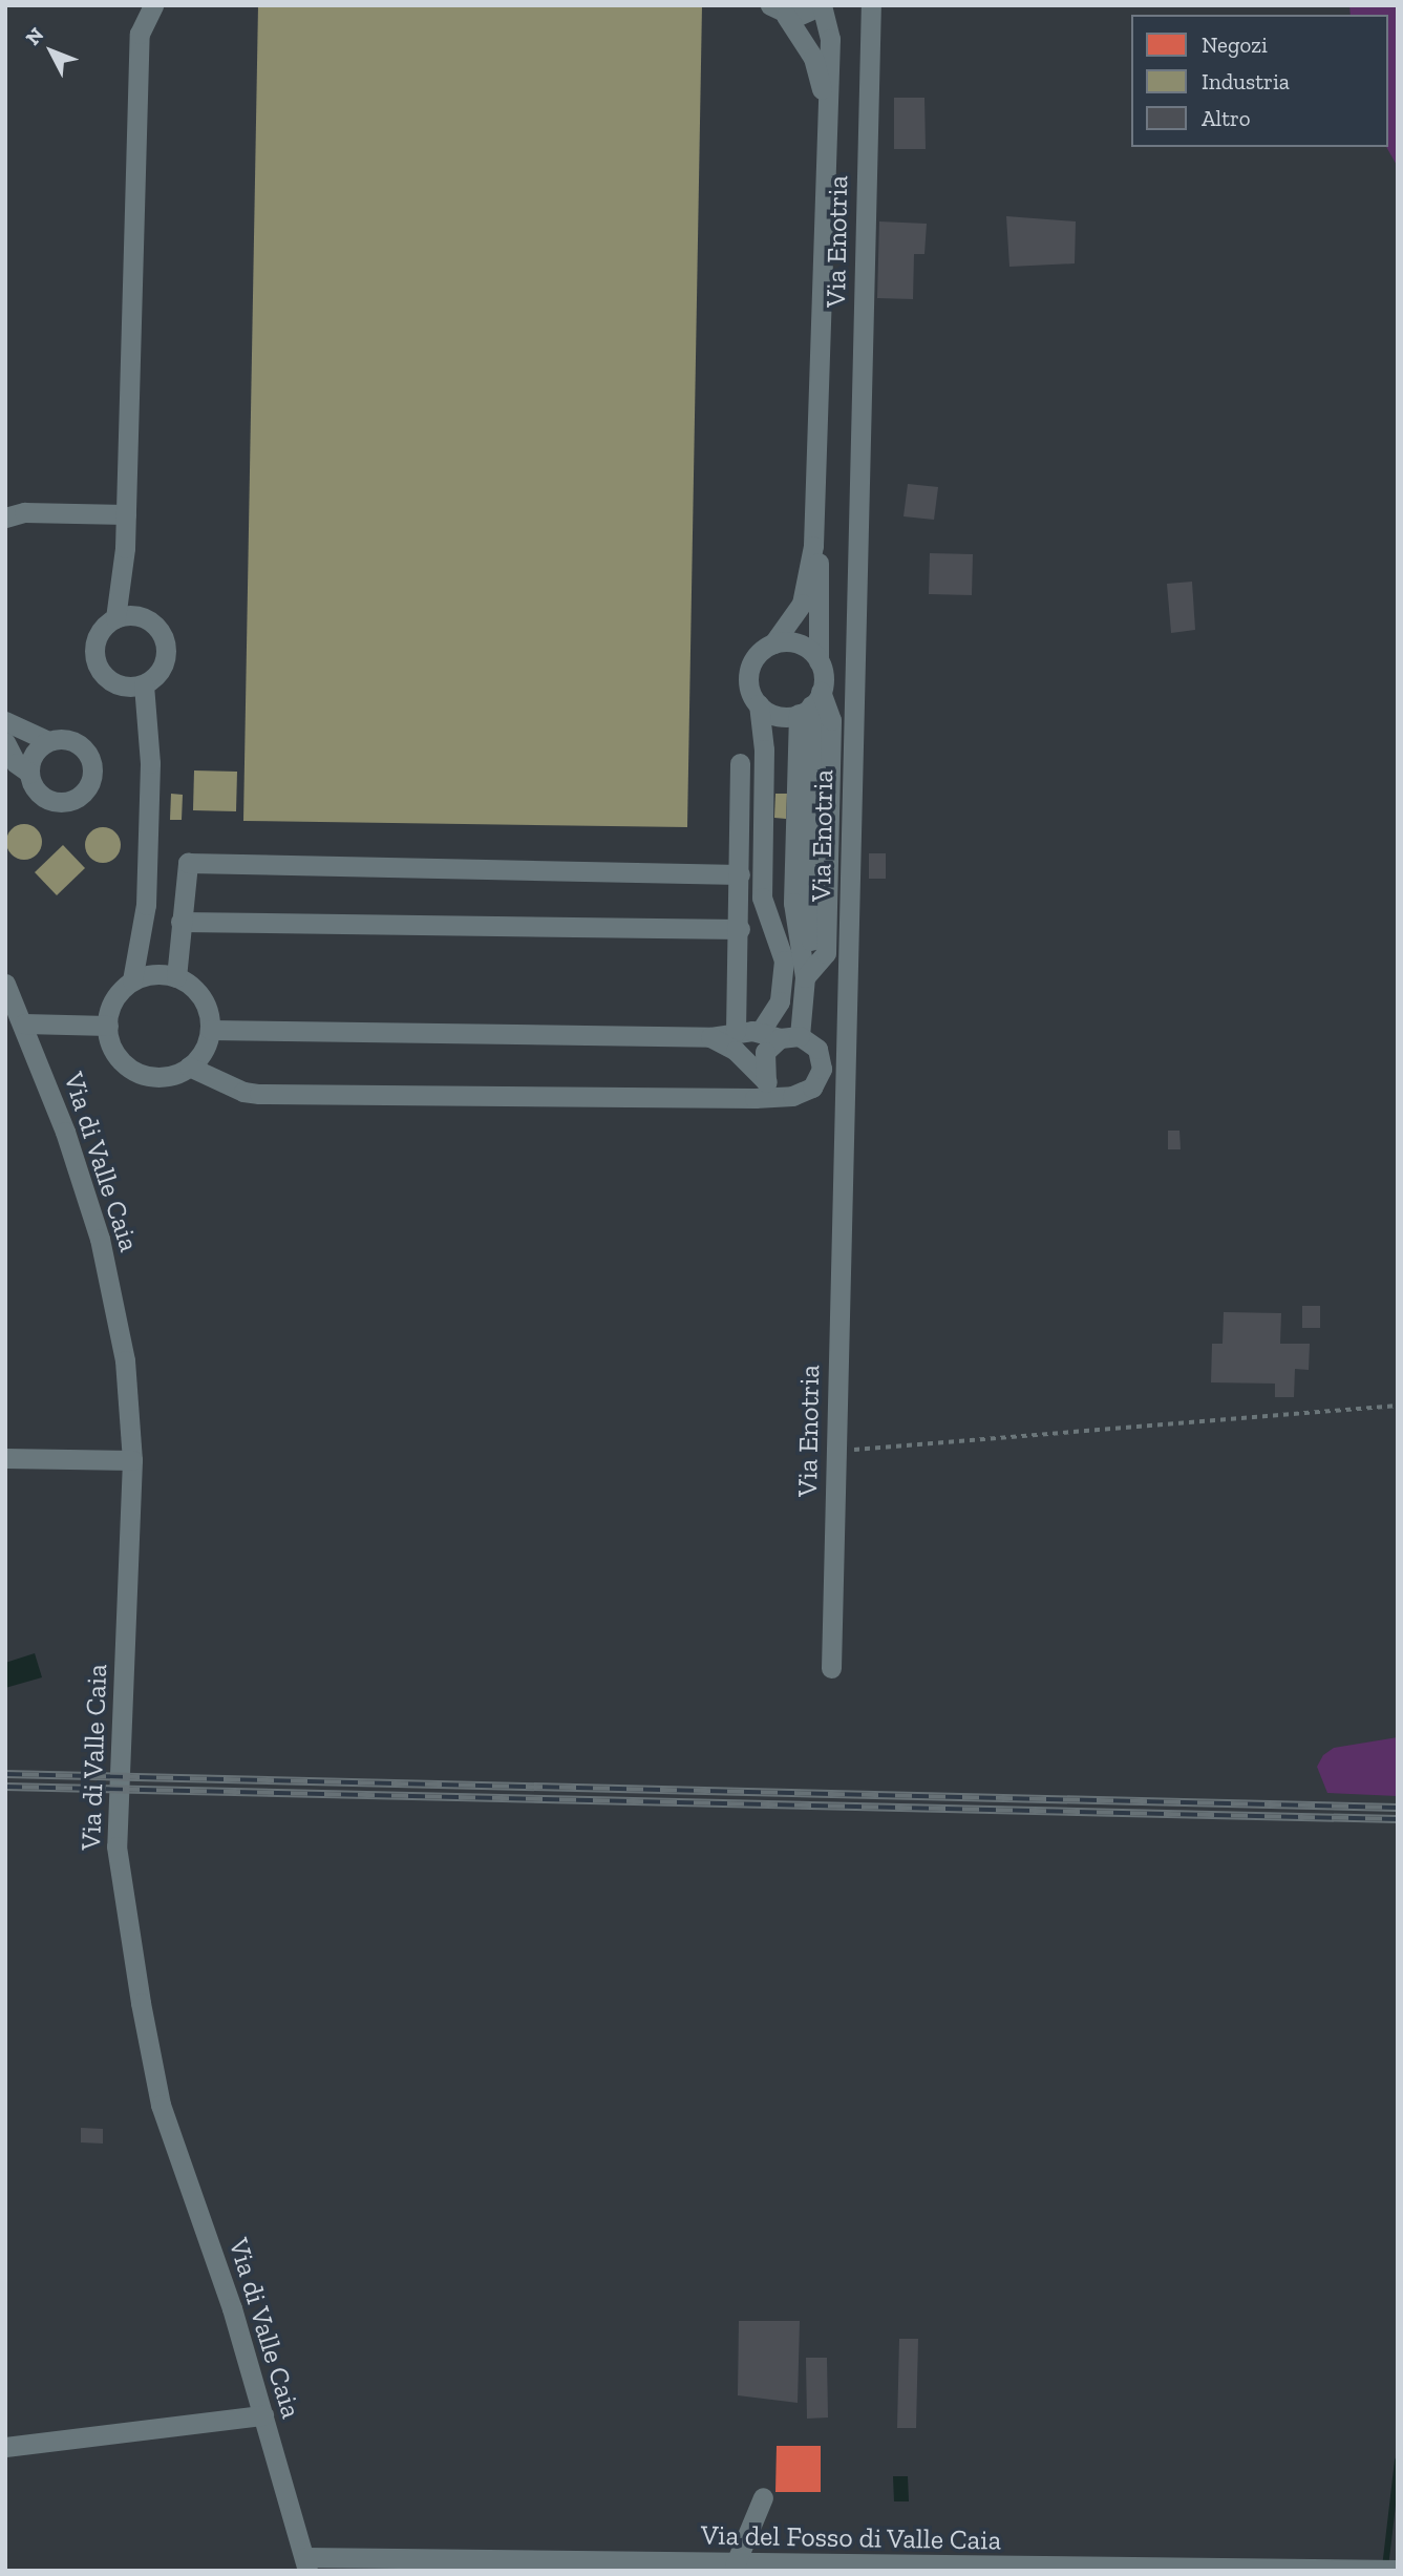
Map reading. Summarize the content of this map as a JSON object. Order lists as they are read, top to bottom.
{
  "streets": {
    "street": ["Via Enotria", "Via di Valle Caia", "Via del Fosso di Valle Caia"]
  },
  "crossings": [
    ["Via di Valle Caia", "Via del Fosso di Valle Caia"]
  ],
  "legend": ["Negozi", "Industria", "Altro"],
  "north": "top left"
}
